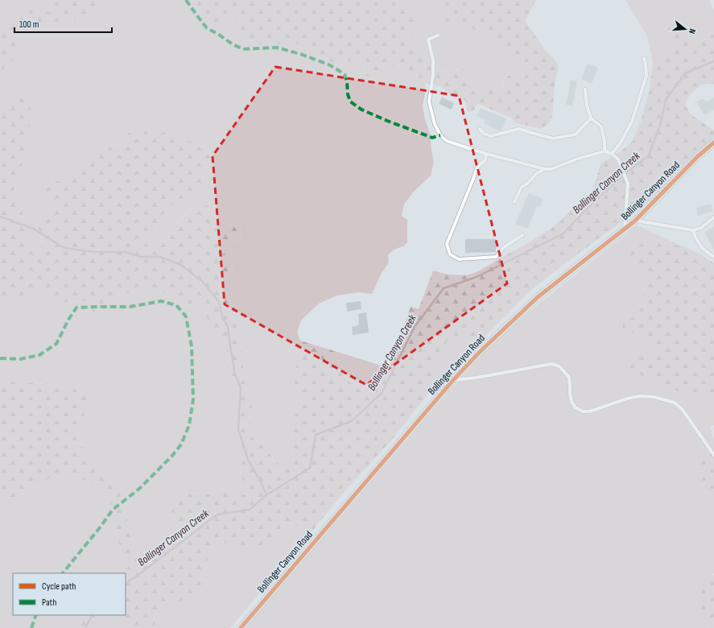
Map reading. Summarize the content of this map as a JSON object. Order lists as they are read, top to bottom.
{
  "streets": {
    "street": ["Bollinger Canyon Road"]
  },
  "water": ["Bollinger Canyon Creek"],
  "legend": ["Cycle path", "Path"],
  "scale_bar": "100 m",
  "north": "right"
}
